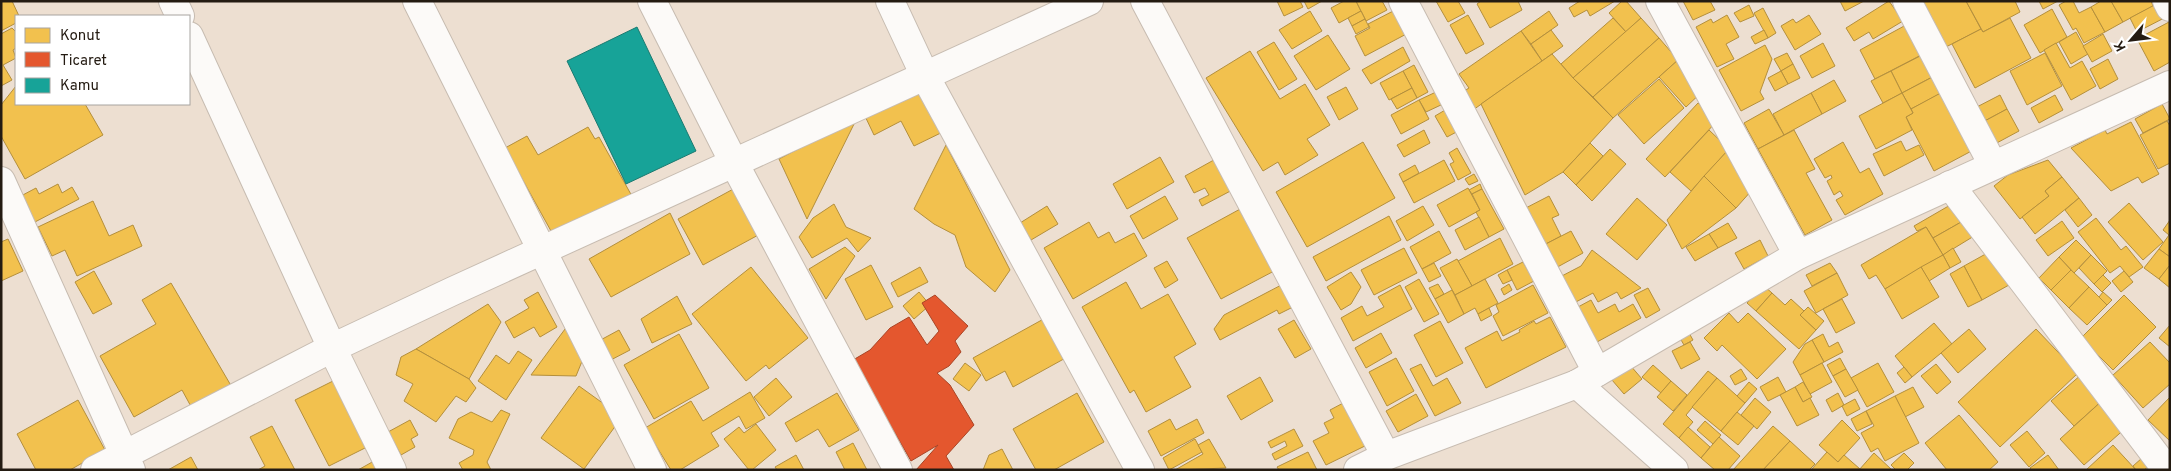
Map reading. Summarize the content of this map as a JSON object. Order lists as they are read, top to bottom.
{
  "legend": ["Konut", "Ticaret", "Kamu"],
  "north": "bottom left"
}
